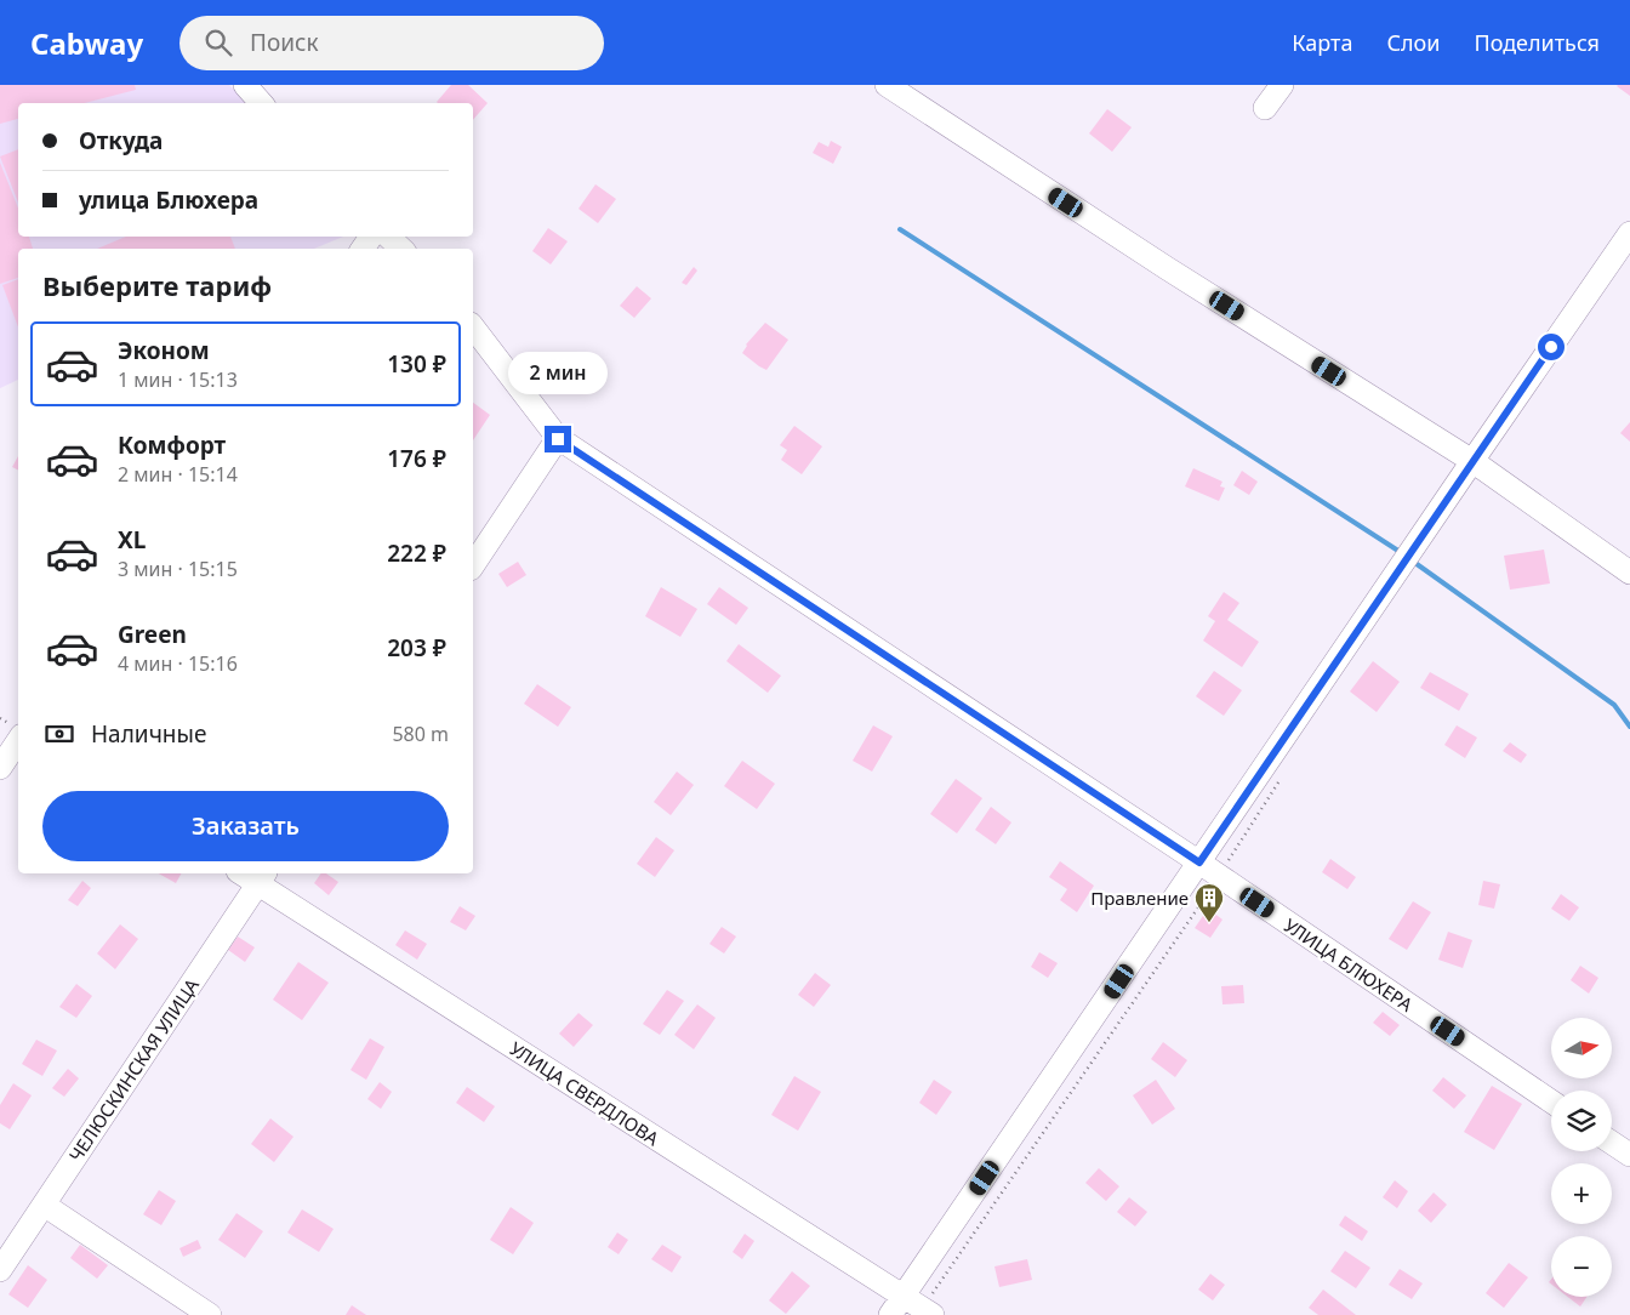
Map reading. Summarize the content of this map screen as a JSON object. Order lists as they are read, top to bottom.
{
  "streets": {
    "street": ["УЛИЦА БЛЮХЕРА", "ЧЕЛЮСКИНСКАЯ УЛИЦА", "УЛИЦА СВЕРДЛОВА"]
  },
  "crossings": [
    ["ЧЕЛЮСКИНСКАЯ УЛИЦА", "УЛИЦА СВЕРДЛОВА"]
  ],
  "places": {
    "building": ["Правление"]
  },
  "north": "right",
  "page": {
    "header": "Cabway",
    "search": "Поиск",
    "nav": ["Карта", "Слои", "Поделиться"],
    "banner": ["Откуда", "улица Блюхера"],
    "heading": "Выберите тариф",
    "list": [
      {
        "name": "Эконом",
        "note": "1 мин · 15:13",
        "value": "130 ₽"
      },
      {
        "name": "Комфорт",
        "note": "2 мин · 15:14",
        "value": "176 ₽"
      },
      {
        "name": "XL",
        "note": "3 мин · 15:15",
        "value": "222 ₽"
      },
      {
        "name": "Green",
        "note": "4 мин · 15:16",
        "value": "203 ₽"
      }
    ],
    "bubble": "2 мин",
    "pay": ["Наличные", "580 m"],
    "buttons": "Заказать",
    "map_buttons": ["+", "−"]
  }
}
